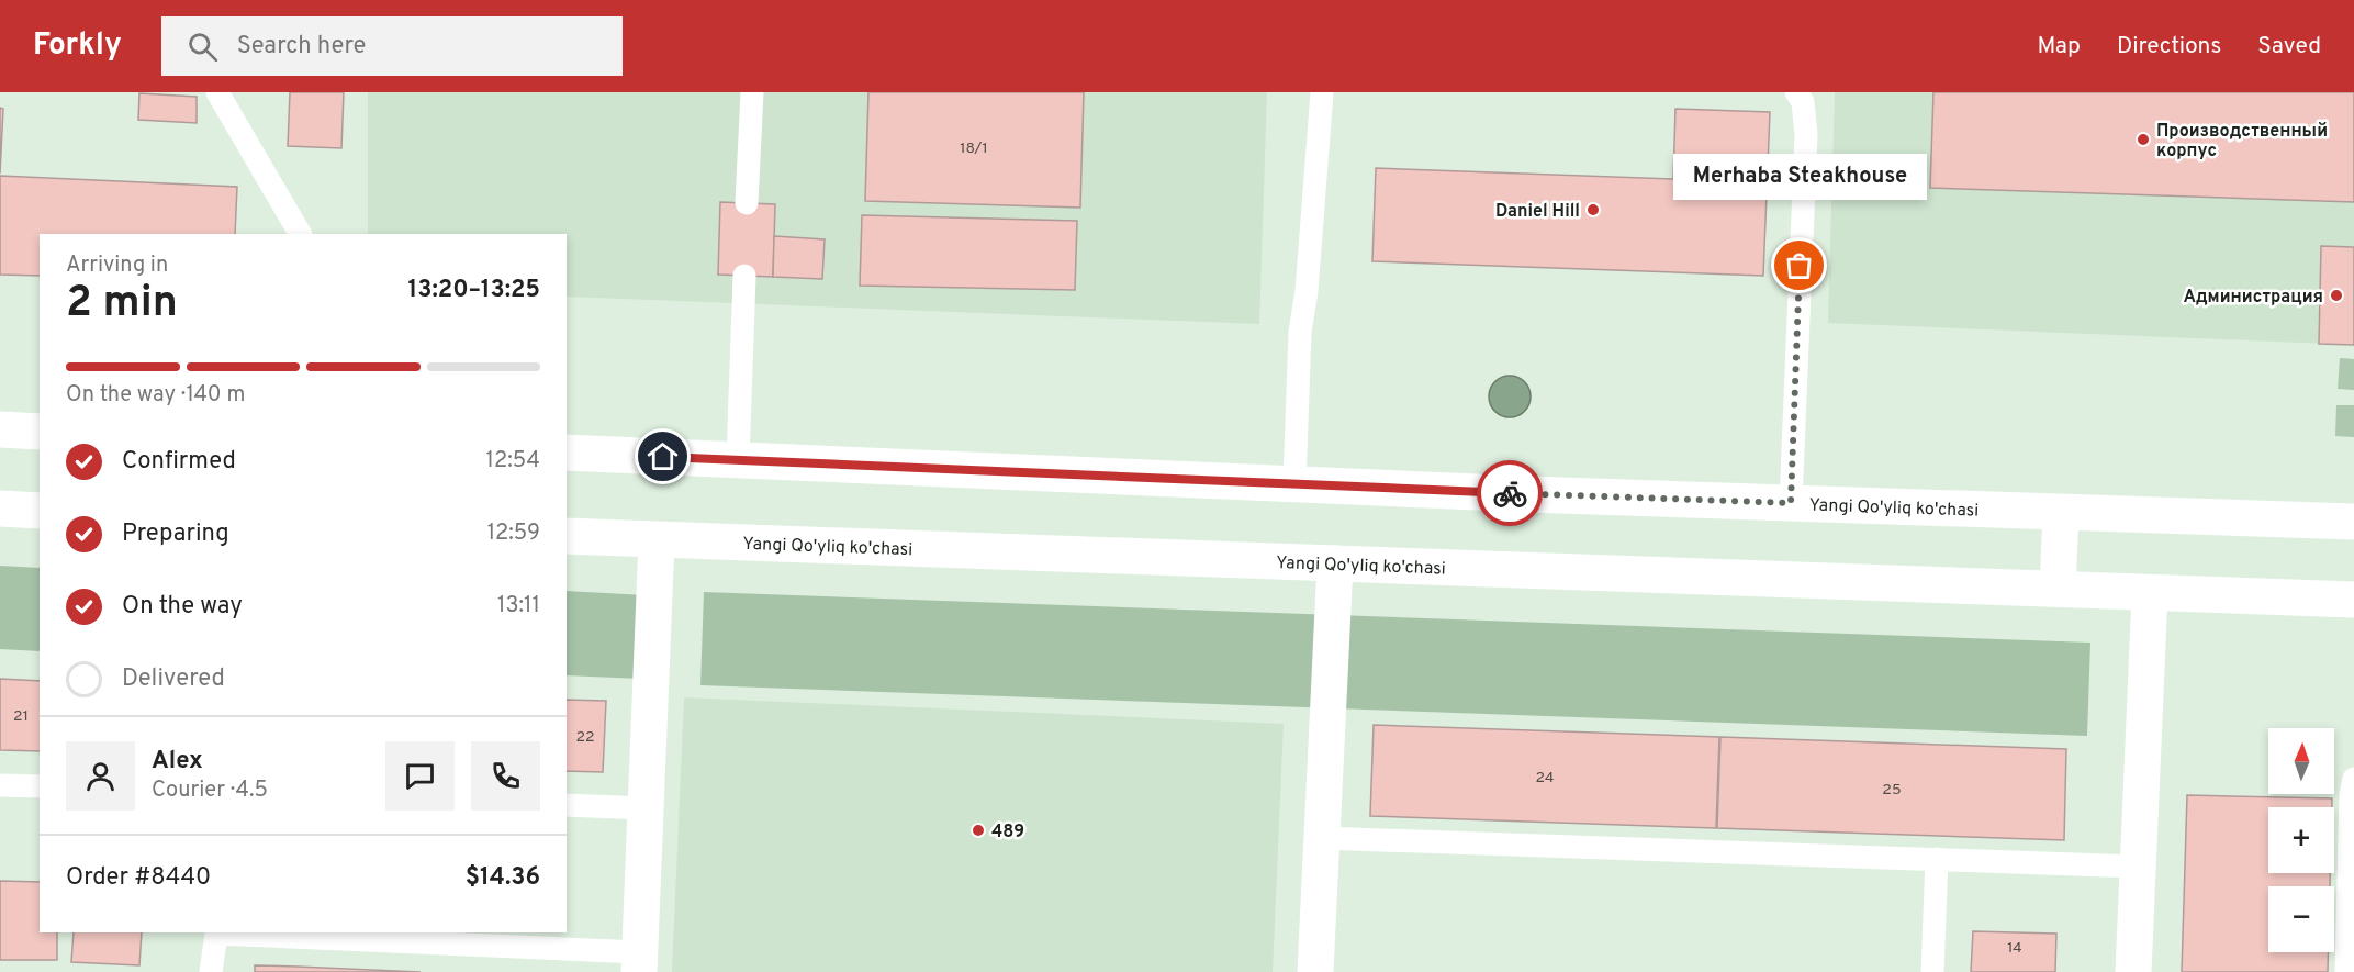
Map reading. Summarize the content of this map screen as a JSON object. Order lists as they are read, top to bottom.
{
  "streets": {
    "main road": ["Yangi Qo'yliq ko'chasi"]
  },
  "places": [
    "Производственный корпус",
    "Daniel Hill",
    "Merhaba Steakhouse",
    "Администрация",
    "489"
  ],
  "house_numbers": [
    "18/1",
    "21",
    "22",
    "24",
    "25",
    "14"
  ],
  "north": "top",
  "page": {
    "header": "Forkly",
    "search": "Search here",
    "nav": ["Map", "Directions", "Saved"],
    "bubble": "Merhaba Steakhouse",
    "heading": ["2 min", "Arriving in", "13:20–13:25"],
    "panel": [
      "Alex",
      "Courier · 4.5",
      "Order #8440",
      "$14.36"
    ],
    "bar": "On the way · 140 m",
    "list": [
      ["Confirmed", "12:54"],
      ["Preparing", "12:59"],
      ["On the way", "13:11"],
      "Delivered"
    ],
    "map_buttons": ["+", "−"]
  }
}
